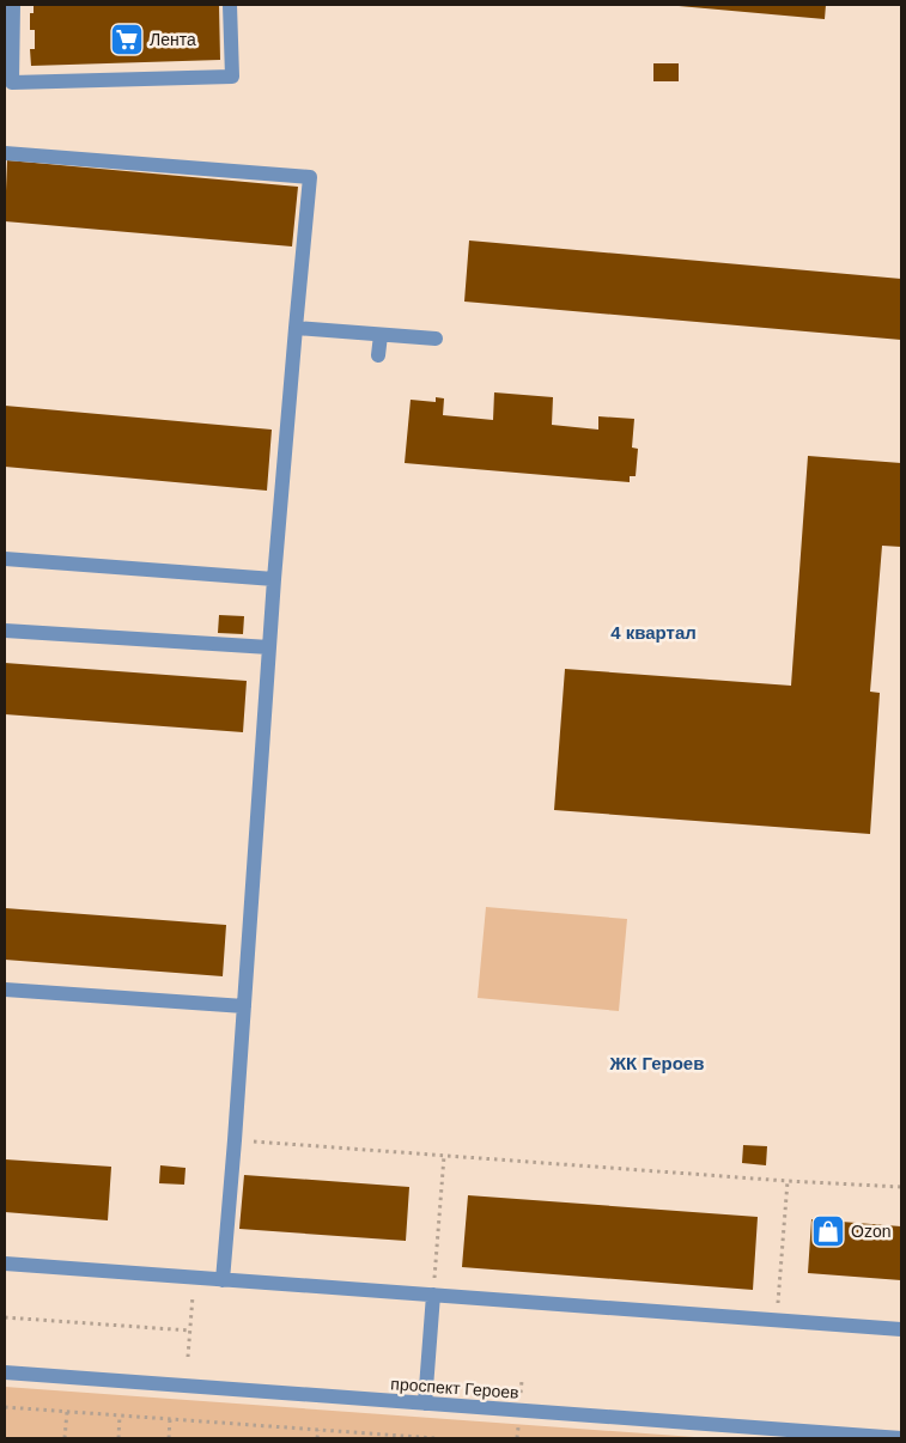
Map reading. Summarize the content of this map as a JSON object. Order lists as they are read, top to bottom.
{
  "streets": {
    "street": ["проспект Героев"]
  },
  "districts": ["4 квартал", "ЖК Героев"],
  "places": {
    "supermarket": ["Лента"],
    "shop": ["Ozon"]
  }
}
